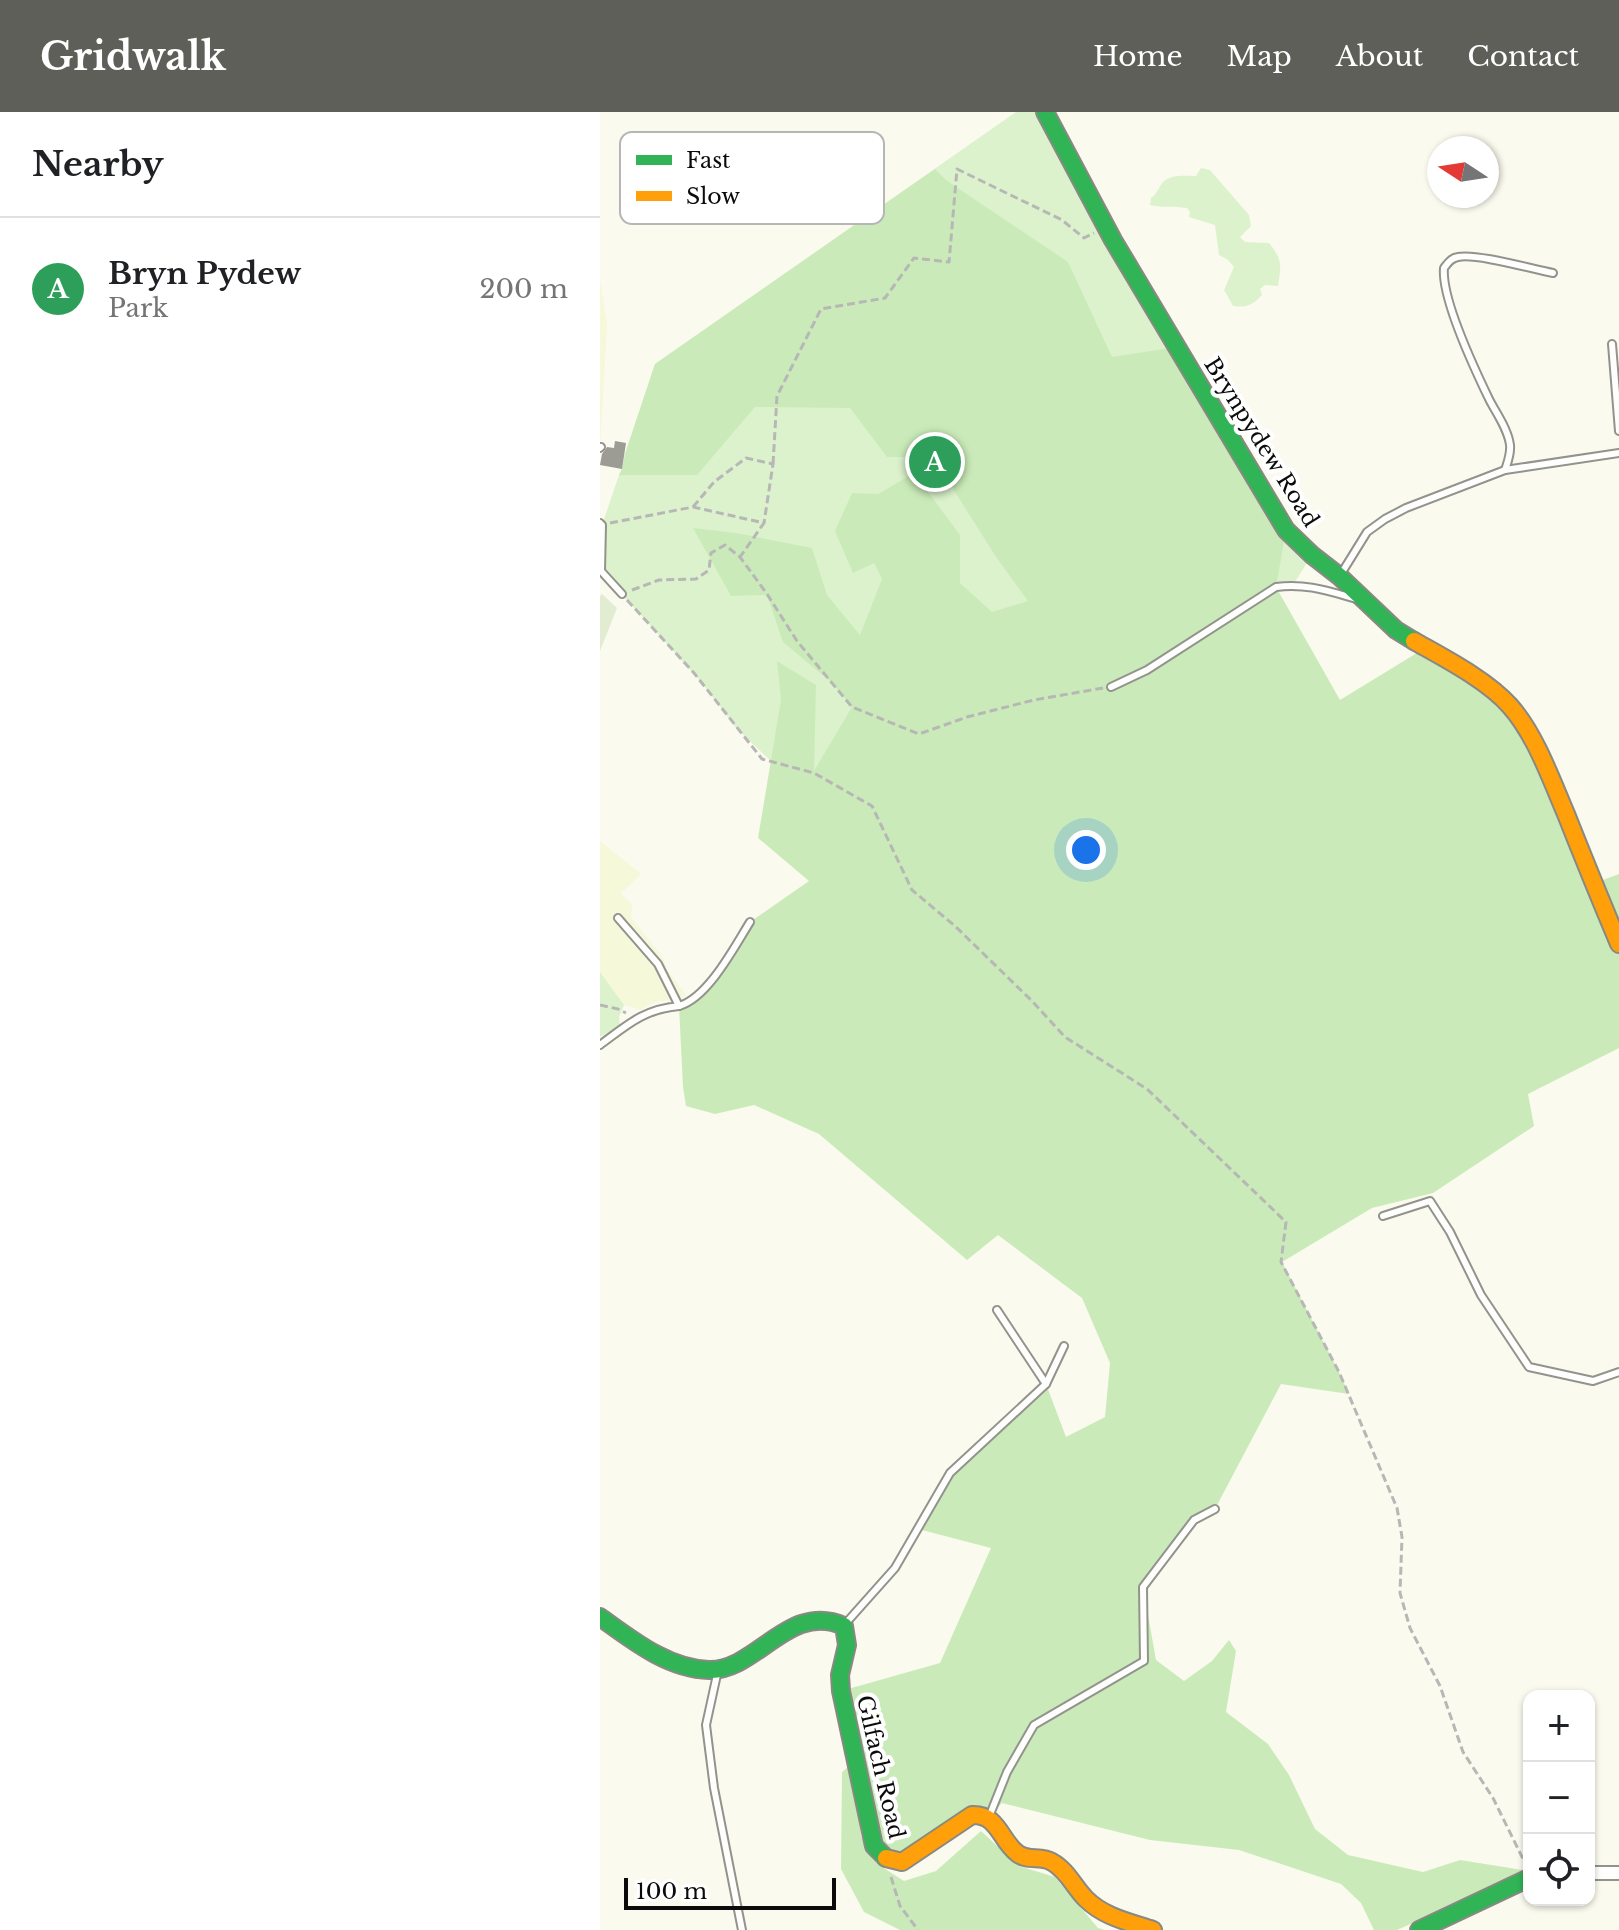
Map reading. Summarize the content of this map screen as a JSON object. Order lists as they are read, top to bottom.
{
  "streets": {
    "street": ["Brynpydew Road", "Gilfach Road"]
  },
  "legend": ["Fast", "Slow"],
  "scale_bar": "100 m",
  "north": "left",
  "page": {
    "header": "Gridwalk",
    "nav": [
      "Home",
      "Map",
      "About",
      "Contact"
    ],
    "heading": "Nearby",
    "list": [
      {
        "mark": "A",
        "name": "Bryn Pydew",
        "note": "Park",
        "value": "200 m"
      }
    ],
    "pins": "A",
    "map_buttons": ["+", "−"],
    "scale": "100 m"
  }
}
